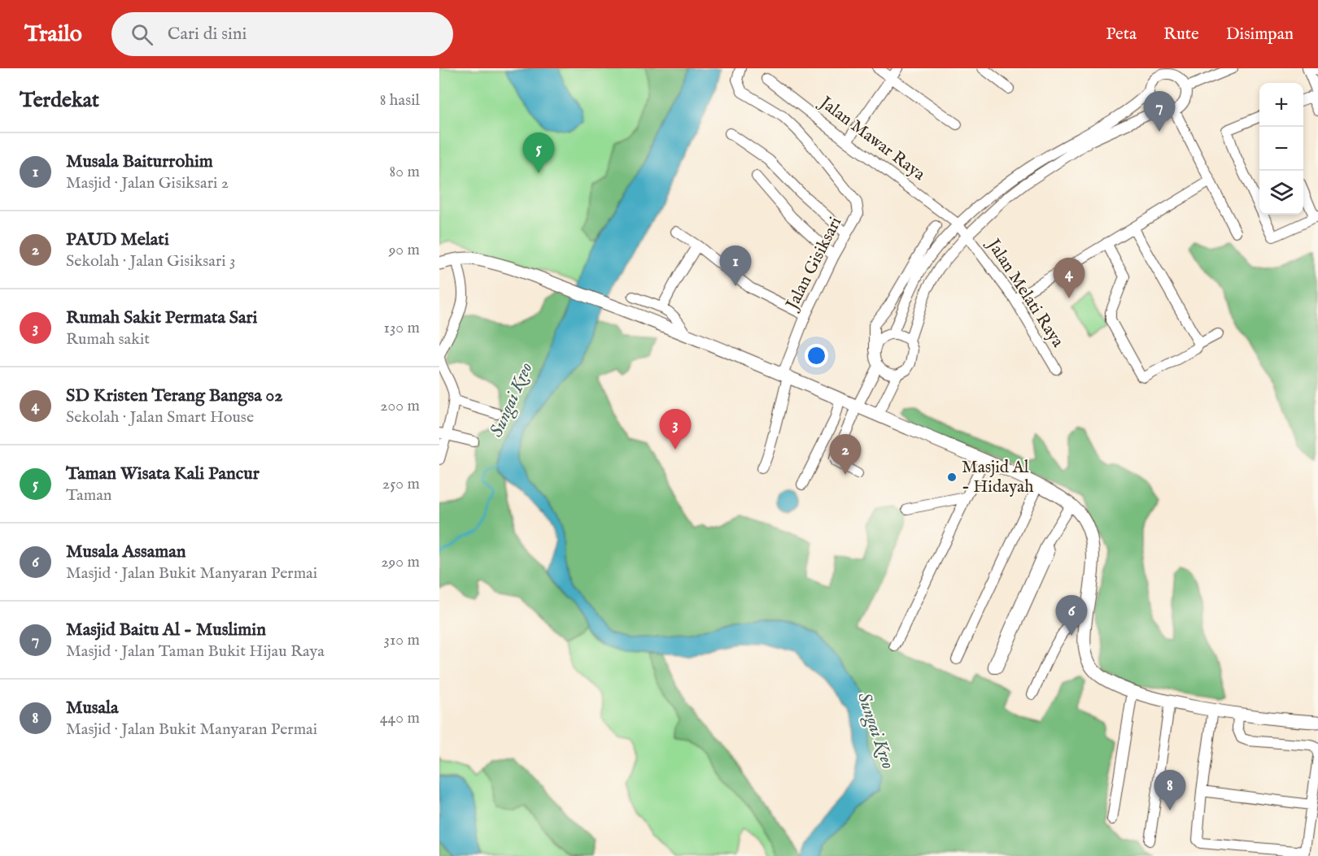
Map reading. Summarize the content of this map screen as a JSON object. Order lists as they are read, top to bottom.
{
  "streets": {
    "street": ["Jalan Mawar Raya", "Jalan Gisiksari", "Jalan Melati Raya"]
  },
  "crossings": [
    ["Jalan Mawar Raya", "Jalan Melati Raya"]
  ],
  "water": ["Sungai Kreo"],
  "places": ["Masjid Al - Hidayah"],
  "page": {
    "header": "Trailo",
    "search": "Cari di sini",
    "nav": ["Peta", "Rute", "Disimpan"],
    "heading": ["Terdekat", "8 hasil"],
    "map_buttons": ["+", "−"],
    "pins": [
      "7",
      "5",
      "1",
      "4",
      "3",
      "2",
      "6",
      "8"
    ],
    "list": [
      {
        "mark": "1",
        "name": "Musala Baiturrohim",
        "note": "Masjid · Jalan Gisiksari 2",
        "value": "80 m"
      },
      {
        "mark": "2",
        "name": "PAUD Melati",
        "note": "Sekolah · Jalan Gisiksari 3",
        "value": "90 m"
      },
      {
        "mark": "3",
        "name": "Rumah Sakit Permata Sari",
        "note": "Rumah sakit",
        "value": "130 m"
      },
      {
        "mark": "4",
        "name": "SD Kristen Terang Bangsa 02",
        "note": "Sekolah · Jalan Smart House",
        "value": "200 m"
      },
      {
        "mark": "5",
        "name": "Taman Wisata Kali Pancur",
        "note": "Taman",
        "value": "250 m"
      },
      {
        "mark": "6",
        "name": "Musala Assaman",
        "note": "Masjid · Jalan Bukit Manyaran Permai",
        "value": "290 m"
      },
      {
        "mark": "7",
        "name": "Masjid Baitu Al - Muslimin",
        "note": "Masjid · Jalan Taman Bukit Hijau Raya",
        "value": "310 m"
      },
      {
        "mark": "8",
        "name": "Musala",
        "note": "Masjid · Jalan Bukit Manyaran Permai",
        "value": "440 m"
      }
    ]
  }
}
